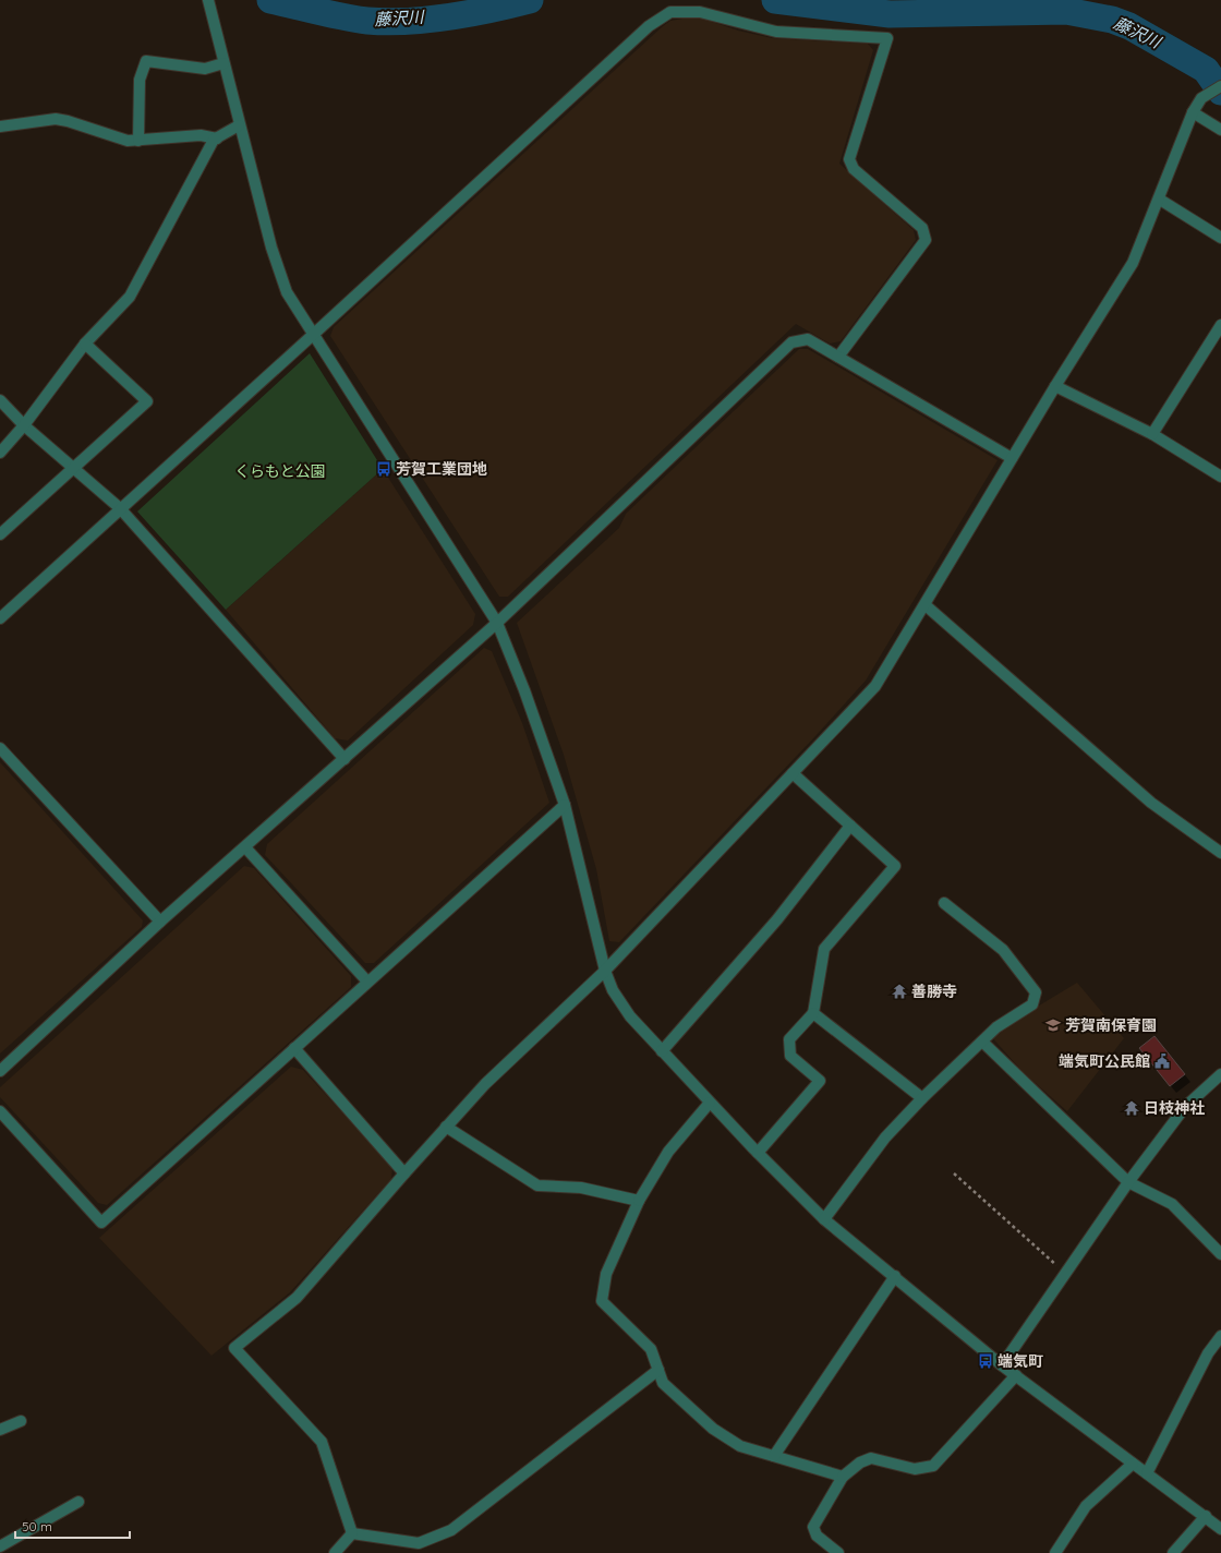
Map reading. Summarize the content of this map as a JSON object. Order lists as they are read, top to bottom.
{
  "water": ["藤沢川"],
  "parks": ["くらもと公園"],
  "places": {
    "bus stop": ["芳賀工業団地", "端気町"],
    "temple": ["善勝寺", "日枝神社"],
    "school or university": ["芳賀南保育園"],
    "public building": ["端気町公民館"]
  },
  "scale_bar": "50 m"
}
